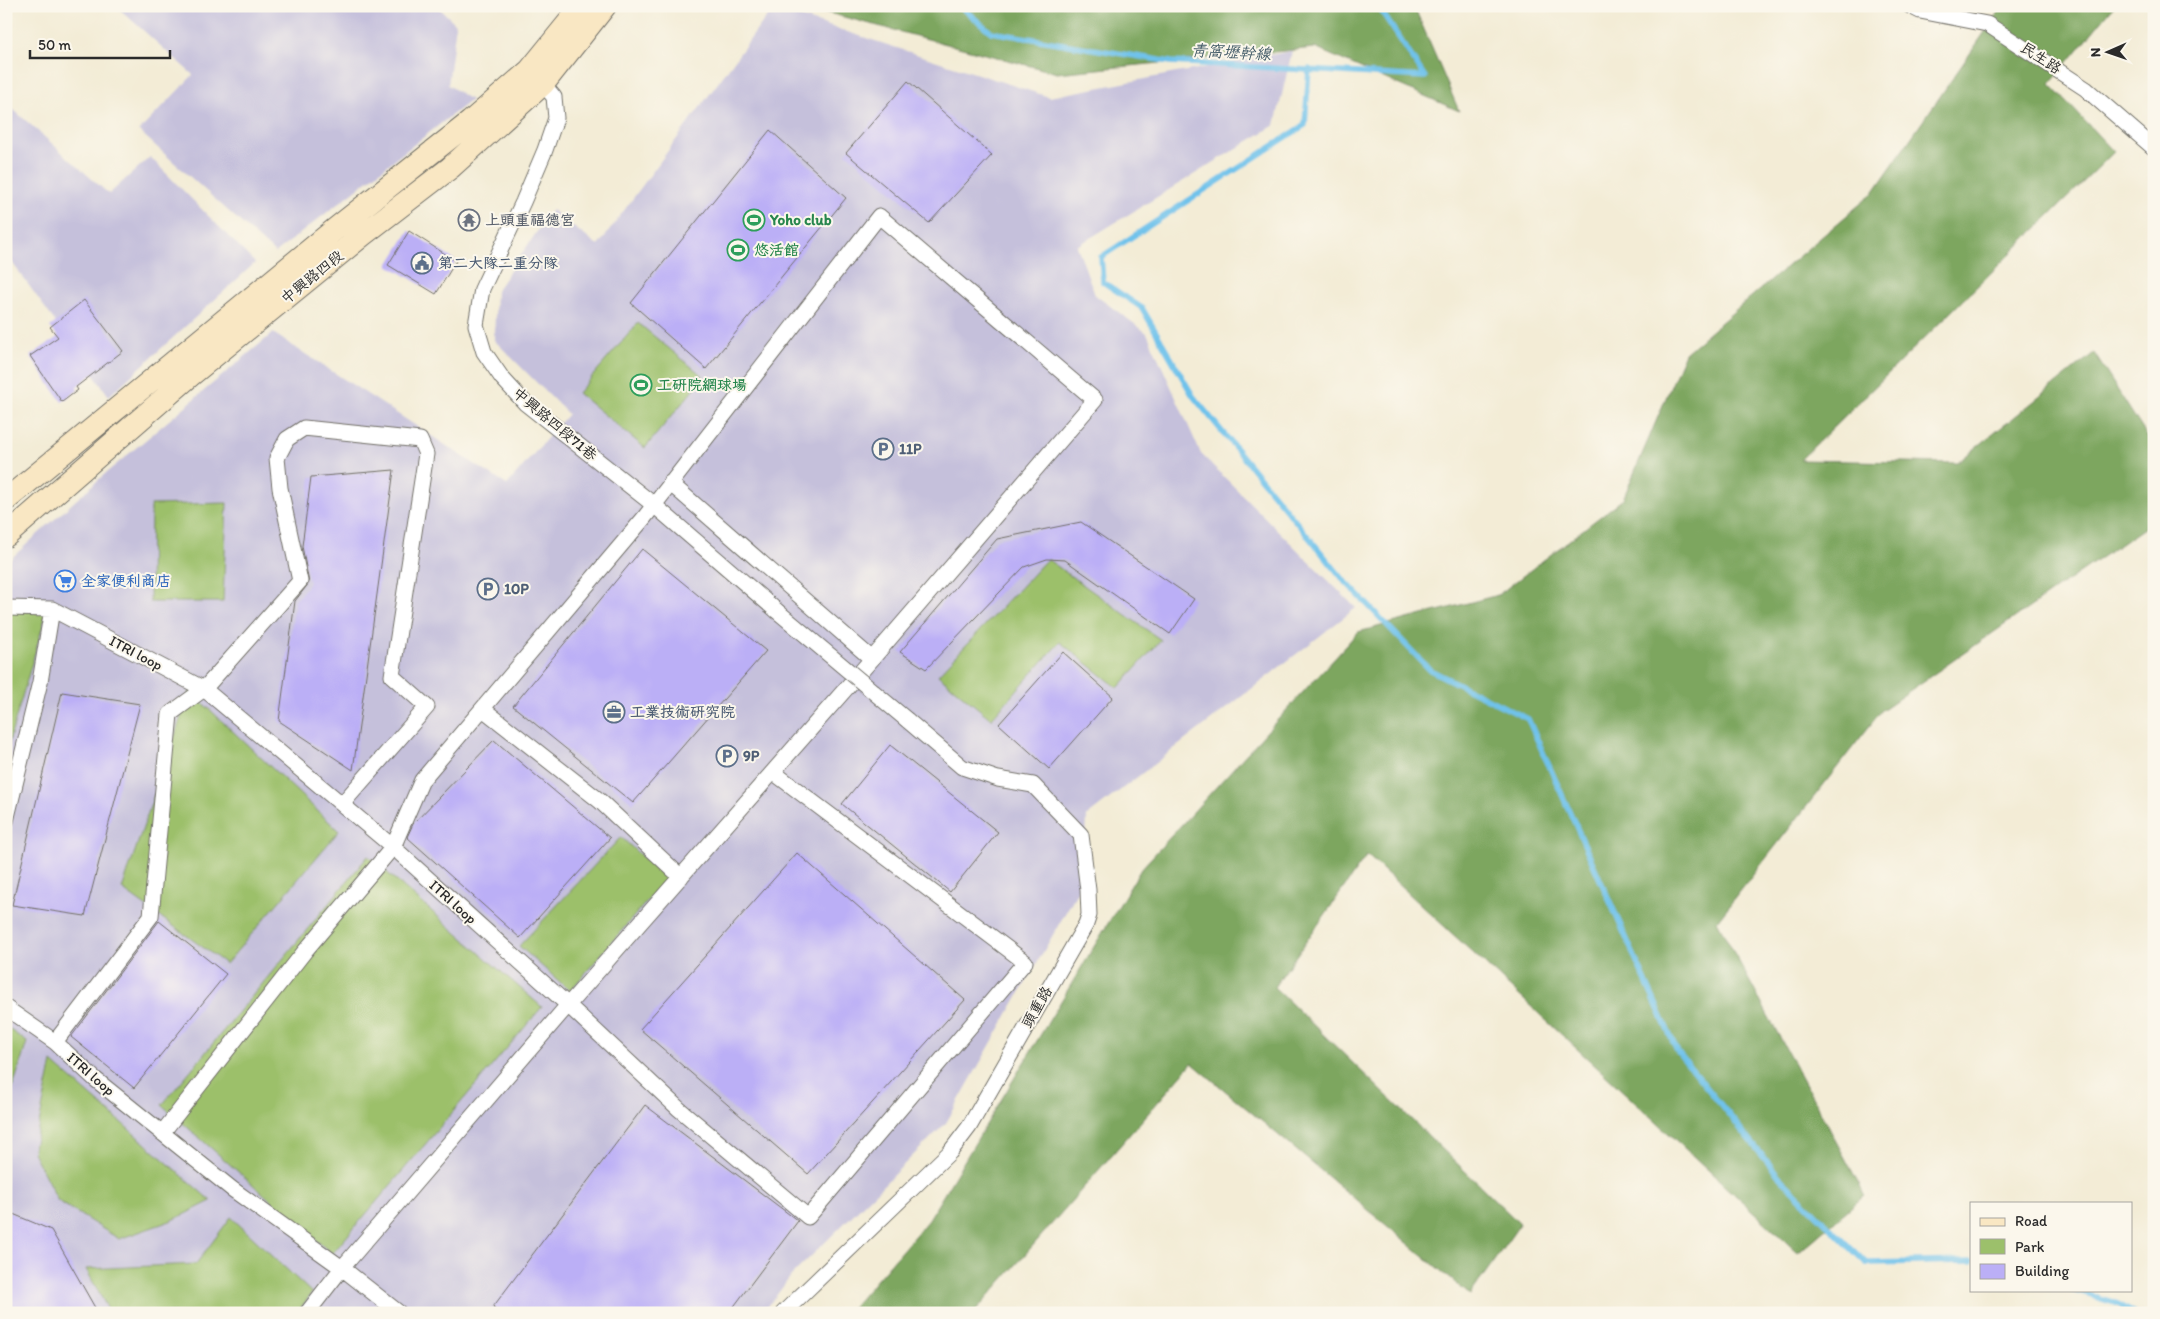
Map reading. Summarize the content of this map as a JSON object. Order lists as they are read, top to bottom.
{
  "streets": {
    "main road": ["中興路四段"],
    "street": [
      "民生路",
      "中興路四段71巷",
      "ITRI loop",
      "頭重路"
    ]
  },
  "crossings": [
    ["中興路四段", "中興路四段71巷"],
    ["中興路四段71巷", "頭重路"]
  ],
  "water": ["青窩壢幹線"],
  "places": {
    "temple": ["上頭重福德宮"],
    "sports": ["Yoho club", "悠活館", "工研院網球場"],
    "public building": ["第二大隊二重分隊"],
    "parking": ["11P", "10P", "9P"],
    "supermarket": ["全家便利商店"],
    "office": ["工業技術研究院"]
  },
  "legend": ["Road", "Park", "Building"],
  "scale_bar": "50 m",
  "north": "left"
}
